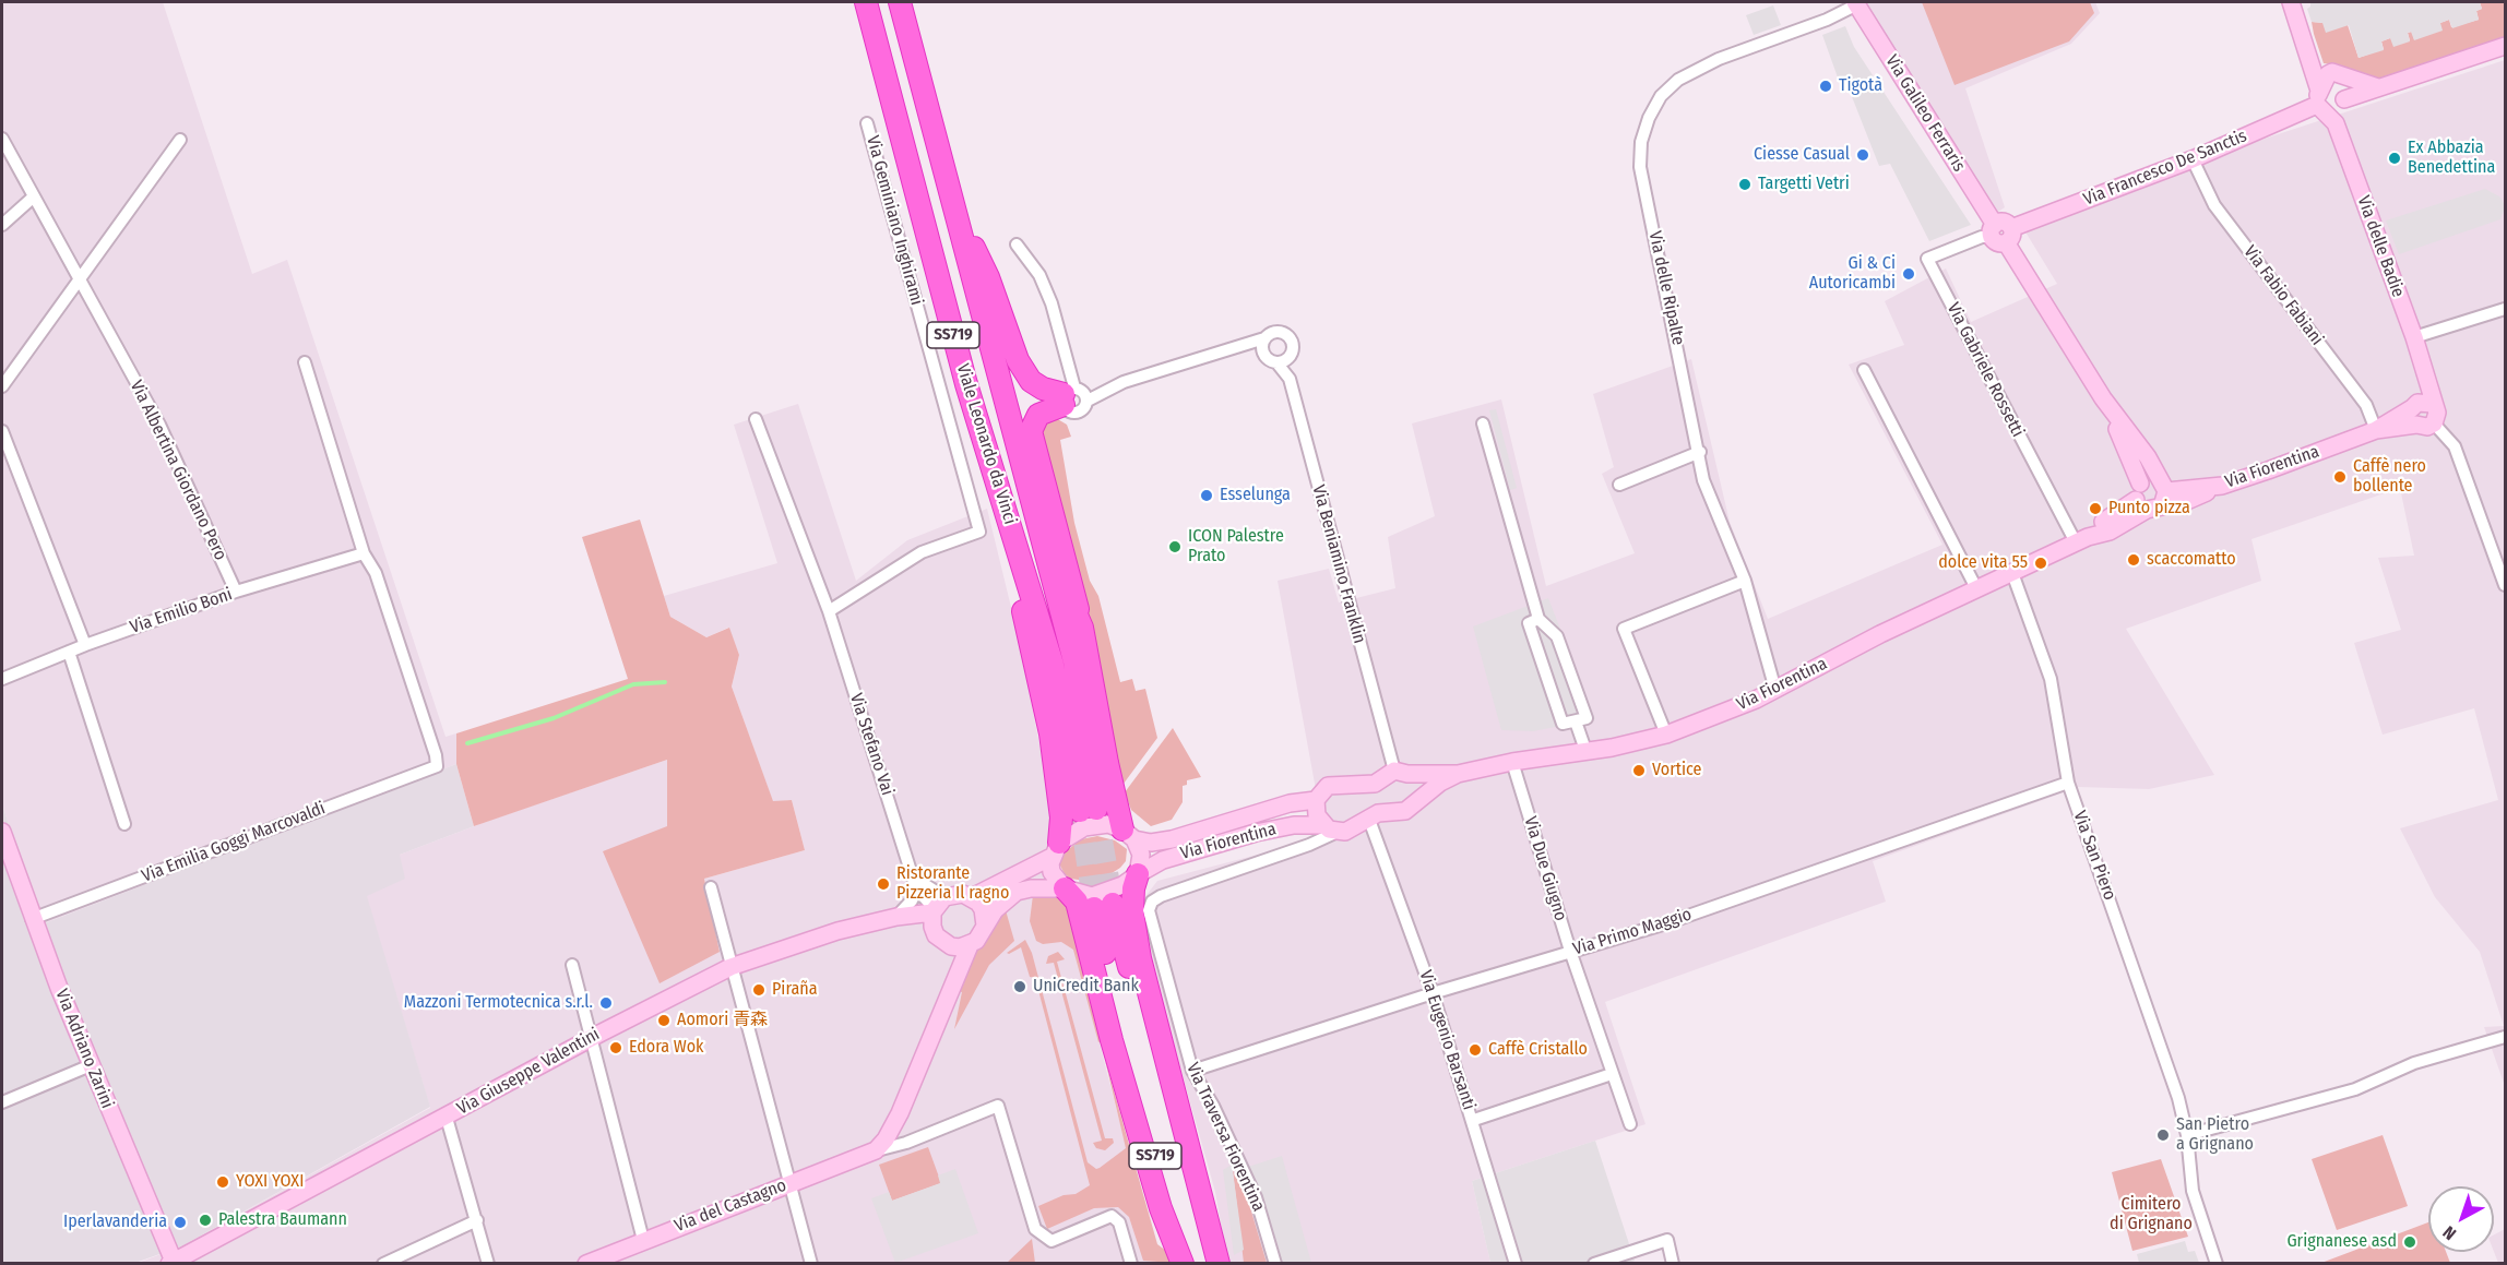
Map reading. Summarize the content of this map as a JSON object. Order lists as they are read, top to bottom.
{
  "streets": {
    "highway": ["SS719", "Viale Leonardo da Vinci"],
    "street": [
      "Via Galileo Ferraris",
      "Via Francesco De Sanctis",
      "Via Geminiano Inghirami",
      "Via delle Badie",
      "Via delle Ripalte",
      "Via Fabio Fabiani",
      "Via Gabriele Rossetti",
      "Via Fiorentina",
      "Via Albertina Giordano Pero",
      "Via Beniamino Franklin",
      "Via Emilio Boni",
      "Via Stefano Vai",
      "Via Emilia Goggi Marcovaldi",
      "Via San Piero",
      "Via Due Giugno",
      "Via Primo Maggio",
      "Via Eugenio Barsanti",
      "Via Adriano Zarini",
      "Via Giuseppe Valentini",
      "Via Traversa Fiorentina",
      "Via del Castagno"
    ]
  },
  "crossings": [
    ["Via Galileo Ferraris", "Via Francesco De Sanctis"],
    ["Via Galileo Ferraris", "Via delle Ripalte"],
    ["Via Galileo Ferraris", "Via Gabriele Rossetti"],
    ["Via Galileo Ferraris", "Via Fiorentina"],
    ["Via Francesco De Sanctis", "Via delle Badie"],
    ["Via Francesco De Sanctis", "Via Fabio Fabiani"],
    ["Via Francesco De Sanctis", "Via Gabriele Rossetti"],
    ["Via Geminiano Inghirami", "Via Stefano Vai"],
    ["Via delle Badie", "Via Fiorentina"],
    ["Via delle Ripalte", "Via Fiorentina"],
    ["Via Fabio Fabiani", "Via Fiorentina"],
    ["Via Gabriele Rossetti", "Via Fiorentina"],
    ["Via Fiorentina", "Via Beniamino Franklin"],
    ["Via Fiorentina", "Via San Piero"],
    ["Via Fiorentina", "Via Due Giugno"],
    ["Via Fiorentina", "Via Eugenio Barsanti"],
    ["Via Fiorentina", "Via Traversa Fiorentina"],
    ["Via Albertina Giordano Pero", "Via Emilio Boni"],
    ["Via Emilio Boni", "Via Emilia Goggi Marcovaldi"],
    ["Via Emilia Goggi Marcovaldi", "Via Adriano Zarini"],
    ["Via San Piero", "Via Primo Maggio"],
    ["Via Due Giugno", "Via Primo Maggio"],
    ["Via Primo Maggio", "Via Eugenio Barsanti"],
    ["Via Primo Maggio", "Via Traversa Fiorentina"],
    ["Via Adriano Zarini", "Via Giuseppe Valentini"]
  ],
  "parks": ["Cimitero di Grignano"],
  "places": [
    "Tigotà",
    "Ciesse Casual",
    "Ex Abbazia Benedettina",
    "Targetti Vetri",
    "Gi & Ci Autoricambi",
    "Caffè nero bollente",
    "Esselunga",
    "Punto pizza",
    "ICON Palestre Prato",
    "scaccomatto",
    "dolce vita 55",
    "Vortice",
    "Ristorante Pizzeria Il ragno",
    "UniCredit Bank",
    "Piraña",
    "Mazzoni Termotecnica s.r.l.",
    "Aomori 青森",
    "Edora Wok",
    "Caffè Cristallo",
    "San Pietro a Grignano",
    "YOXI YOXI",
    "Palestra Baumann",
    "Iperlavanderia",
    "Grignanese asd"
  ],
  "north": "bottom left"
}
